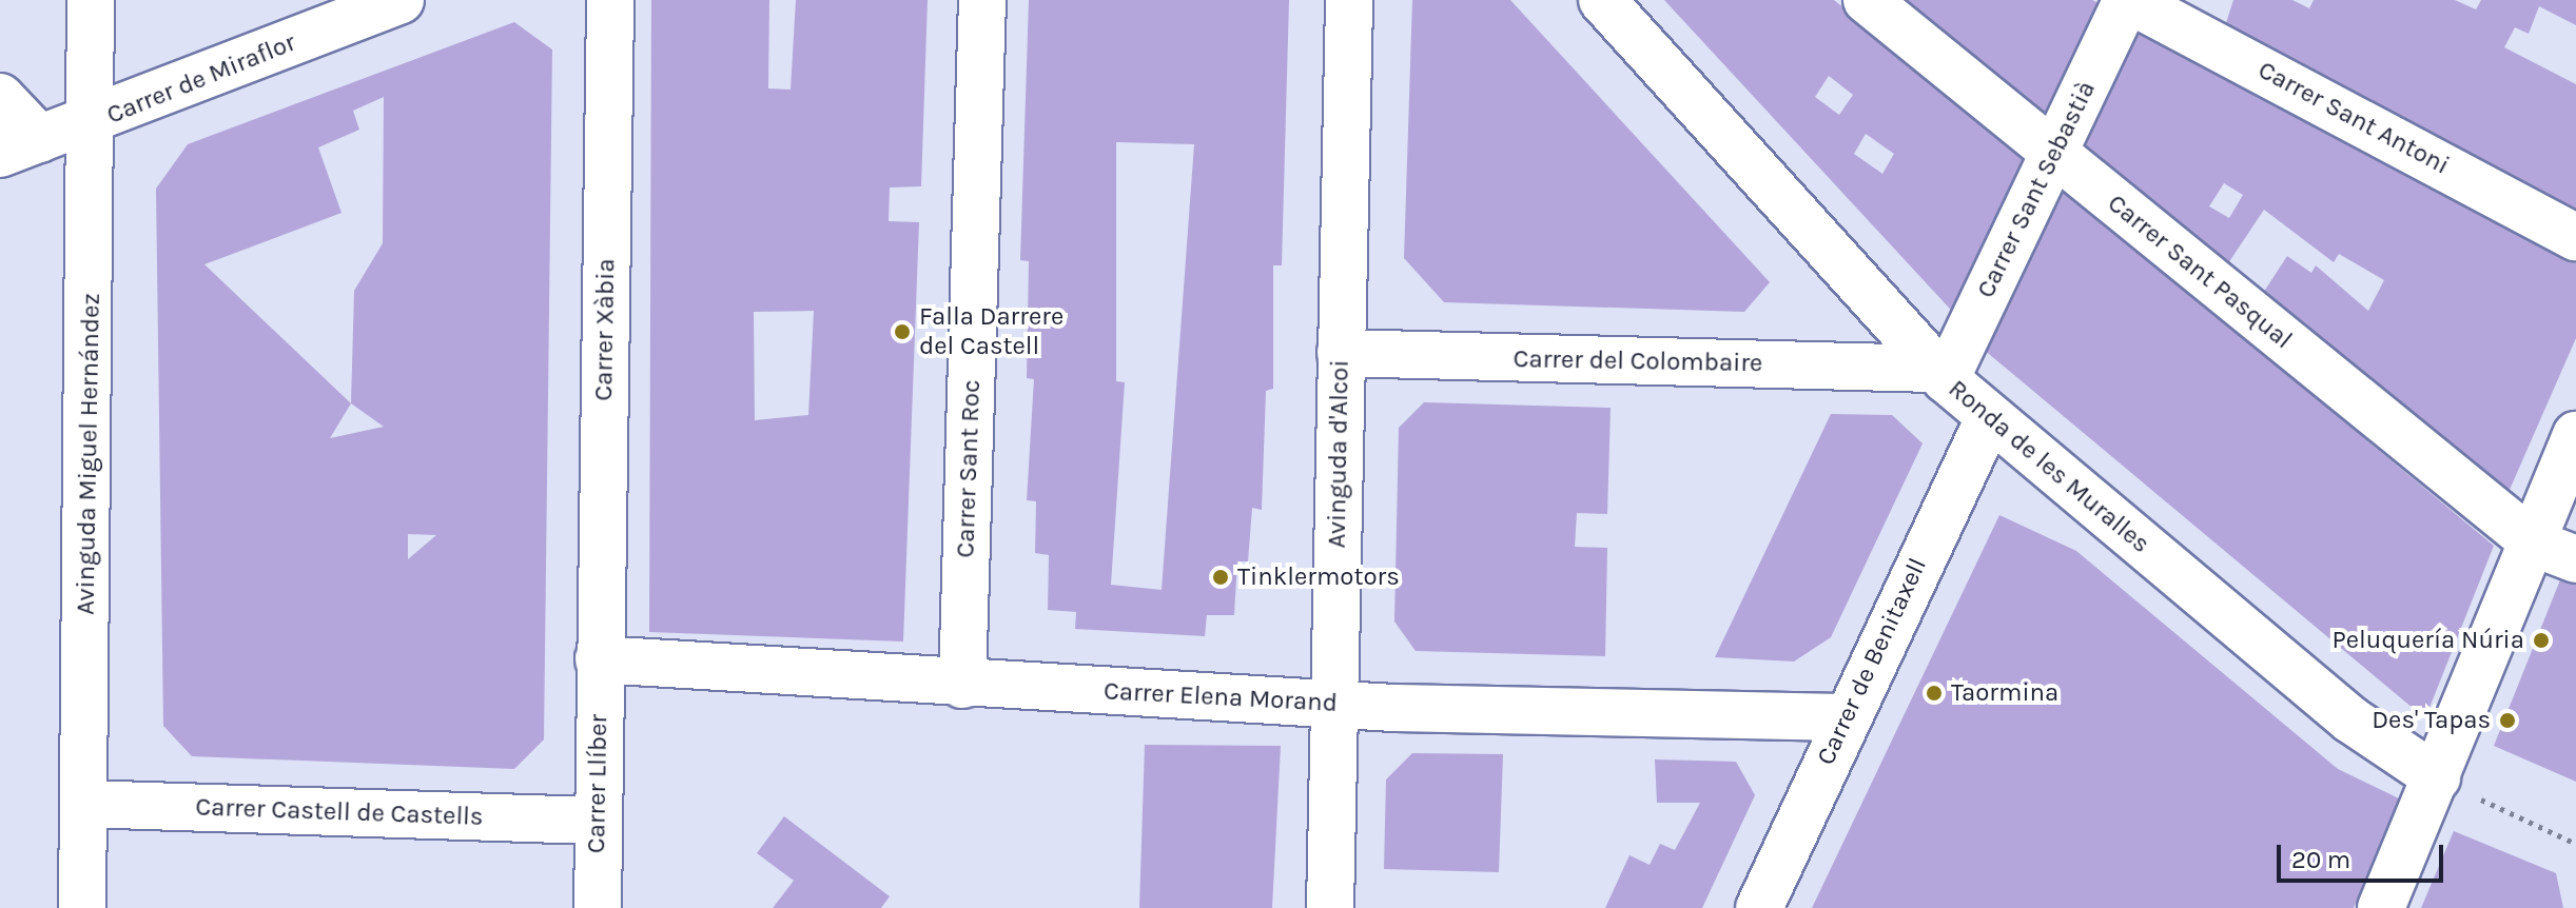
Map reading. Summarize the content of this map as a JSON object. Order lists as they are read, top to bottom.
{
  "streets": {
    "street": [
      "Carrer de Miraflor",
      "Carrer Sant Antoni",
      "Carrer Sant Sebastià",
      "Carrer Sant Pasqual",
      "Carrer Xàbia",
      "Carrer del Colombaire",
      "Avinguda Miguel Hernández",
      "Avinguda d'Alcoi",
      "Ronda de les Muralles",
      "Carrer Sant Roc",
      "Carrer de Benitaxell",
      "Carrer Elena Morand",
      "Carrer Llíber",
      "Carrer Castell de Castells"
    ]
  },
  "crossings": [
    ["Carrer de Miraflor", "Avinguda Miguel Hernández"],
    ["Carrer Sant Antoni", "Carrer Sant Sebastià"],
    ["Carrer Sant Sebastià", "Carrer Sant Pasqual"],
    ["Carrer Sant Sebastià", "Carrer del Colombaire"],
    ["Carrer Sant Sebastià", "Ronda de les Muralles"],
    ["Carrer Xàbia", "Carrer Elena Morand"],
    ["Carrer Xàbia", "Carrer Llíber"],
    ["Carrer del Colombaire", "Avinguda d'Alcoi"],
    ["Carrer del Colombaire", "Ronda de les Muralles"],
    ["Avinguda Miguel Hernández", "Carrer Castell de Castells"],
    ["Avinguda d'Alcoi", "Carrer Elena Morand"],
    ["Ronda de les Muralles", "Carrer de Benitaxell"],
    ["Carrer Sant Roc", "Carrer Elena Morand"],
    ["Carrer de Benitaxell", "Carrer Elena Morand"],
    ["Carrer Elena Morand", "Carrer Llíber"],
    ["Carrer Llíber", "Carrer Castell de Castells"]
  ],
  "places": [
    "Falla Darrere del Castell",
    "Tinklermotors",
    "Peluquería Núria",
    "Taormina",
    "Des' Tapas"
  ],
  "scale_bar": "20 m"
}
